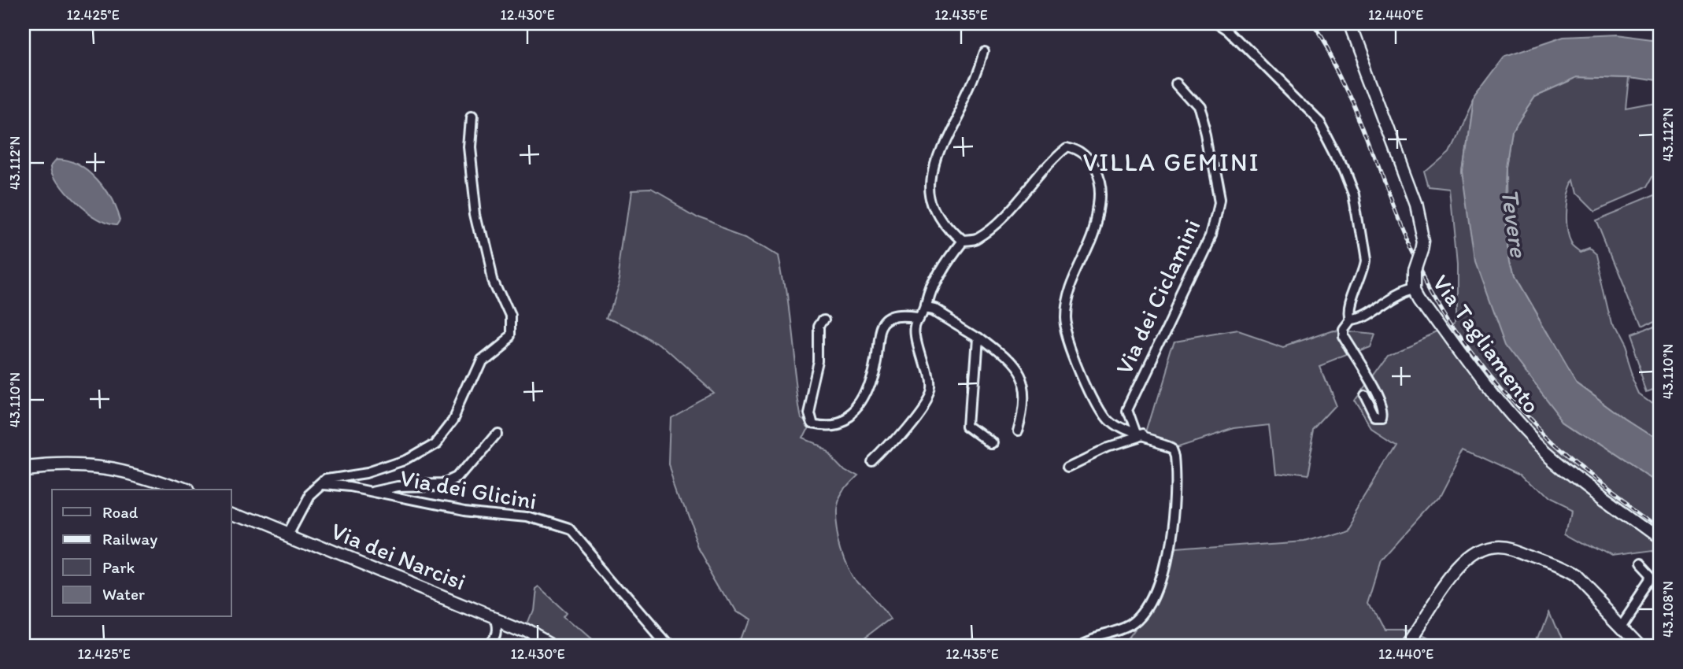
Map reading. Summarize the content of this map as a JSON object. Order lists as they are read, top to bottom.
{
  "streets": {
    "street": [
      "Via dei Ciclamini",
      "Via Tagliamento",
      "Via dei Glicini",
      "Via dei Narcisi"
    ]
  },
  "districts": ["VILLA GEMINI"],
  "water": ["Tevere"],
  "legend": [
    "Road",
    "Railway",
    "Park",
    "Water"
  ],
  "coordinates": [
    "12.425°E",
    "12.430°E",
    "12.435°E",
    "12.440°E",
    "43.112°N",
    "43.110°N",
    "43.108°N"
  ]
}
